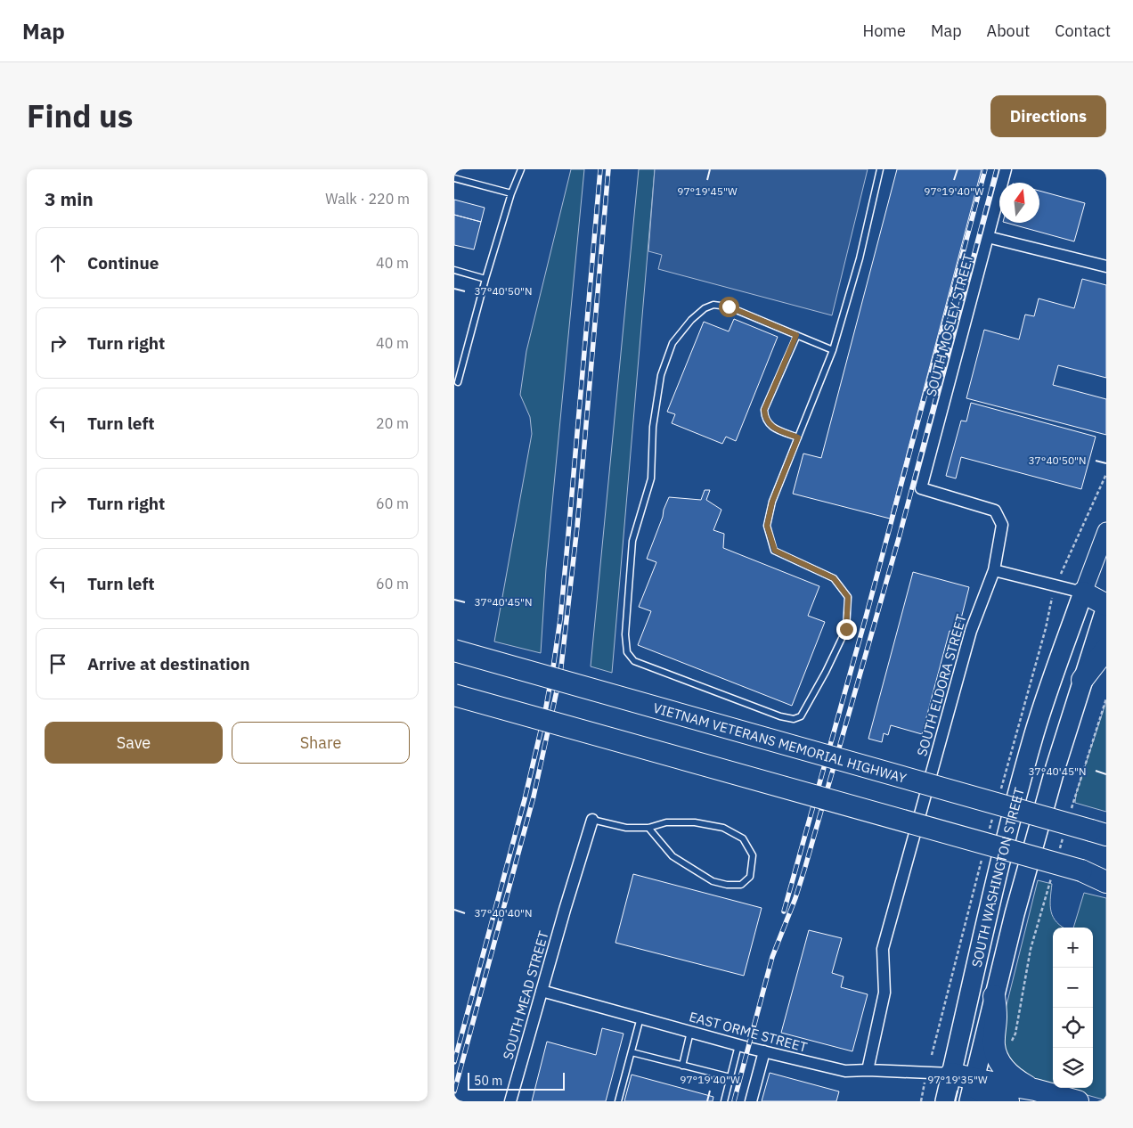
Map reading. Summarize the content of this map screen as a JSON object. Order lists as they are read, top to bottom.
{
  "streets": {
    "highway": ["VIETNAM VETERANS MEMORIAL HIGHWAY"],
    "main road": ["SOUTH WASHINGTON STREET"],
    "street": [
      "SOUTH MOSLEY STREET",
      "SOUTH ELDORA STREET",
      "SOUTH MEAD STREET",
      "EAST ORME STREET"
    ]
  },
  "crossings": [
    ["SOUTH MOSLEY STREET", "SOUTH ELDORA STREET"],
    ["SOUTH ELDORA STREET", "EAST ORME STREET"],
    ["SOUTH WASHINGTON STREET", "EAST ORME STREET"],
    ["SOUTH MEAD STREET", "EAST ORME STREET"]
  ],
  "scale_bar": "50 m",
  "north": "top",
  "page": {
    "header": "Map",
    "nav": [
      "Home",
      "Map",
      "About",
      "Contact"
    ],
    "title": "Find us",
    "buttons": [
      "Directions",
      ["Save", "Share"]
    ],
    "heading": ["3 min", "Walk · 220 m"],
    "list": [
      ["Continue", "40 m"],
      ["Turn right", "40 m"],
      ["Turn left", "20 m"],
      ["Turn right", "60 m"],
      ["Turn left", "60 m"],
      "Arrive at destination"
    ],
    "map_buttons": ["+", "−"],
    "scale": "50 m"
  },
  "coordinates": [
    "97°19'45\"W",
    "97°19'40\"W",
    "37°40'50\"N",
    "37°40'45\"N",
    "37°40'40\"N",
    "97°19'35\"W"
  ]
}
